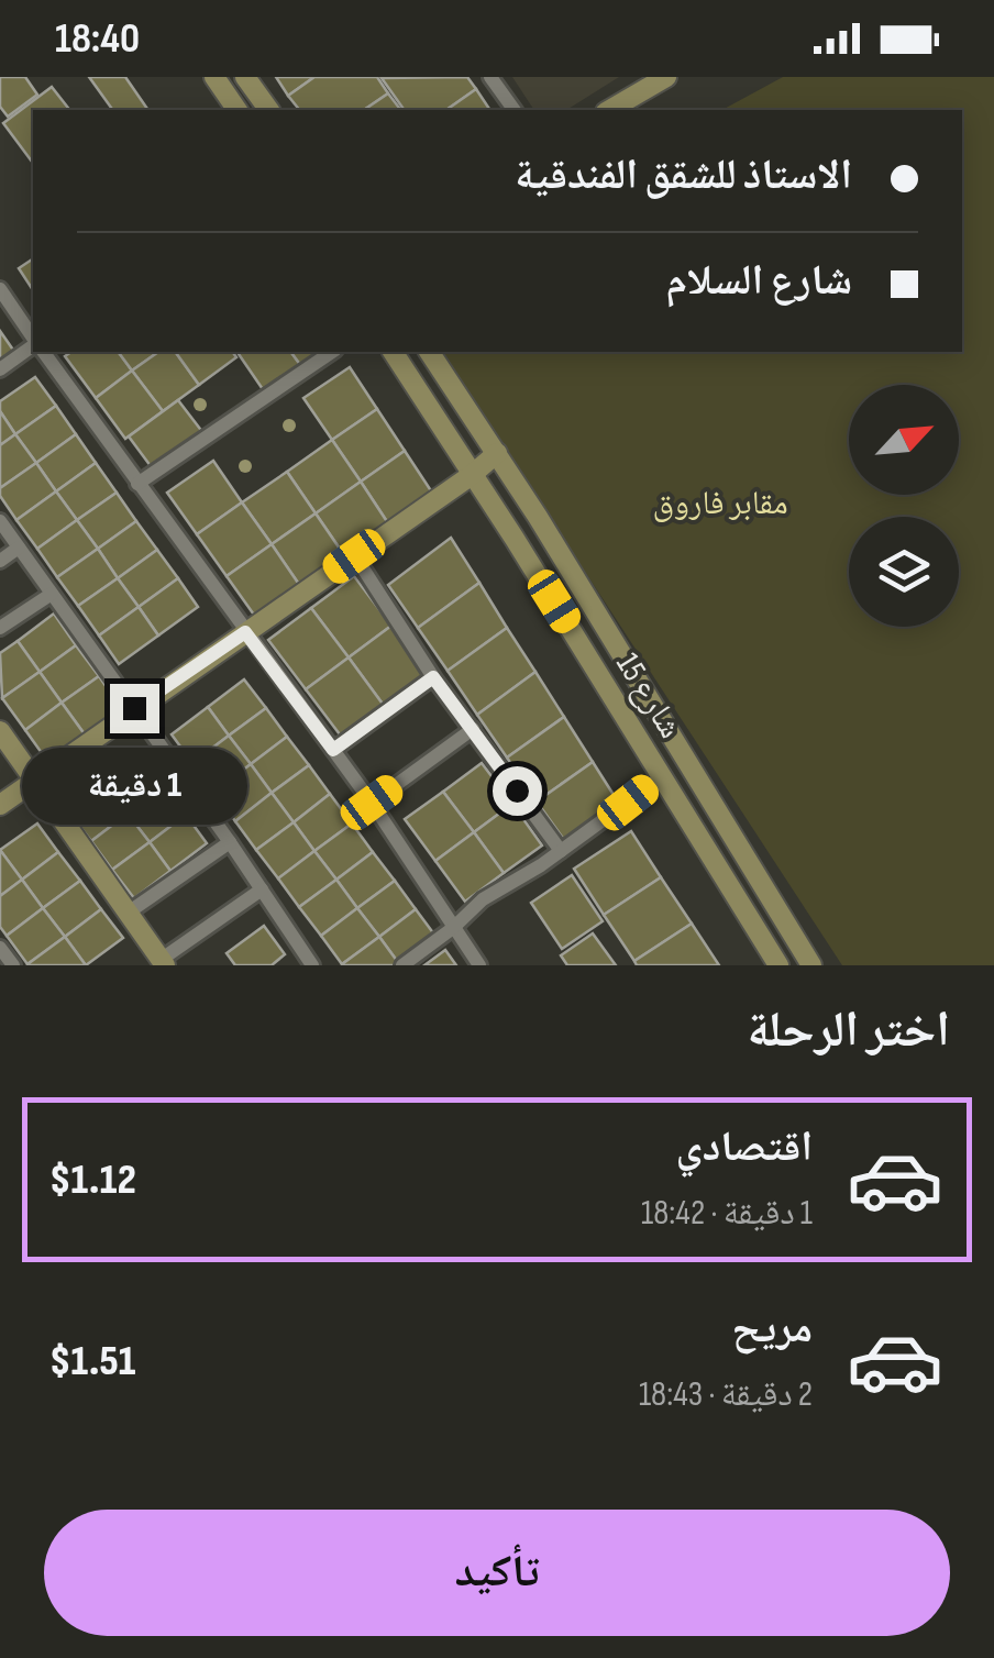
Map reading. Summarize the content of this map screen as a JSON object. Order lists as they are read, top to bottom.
{
  "streets": {
    "street": ["شارع 15"]
  },
  "parks": ["مقابر فاروق"],
  "north": "top right",
  "page": {
    "status": "18:40",
    "banner": ["الاستاذ للشقق الفندقية", "شارع السلام"],
    "bubble": "1 دقيقة",
    "heading": "اختر الرحلة",
    "list": [
      {
        "name": "اقتصادي",
        "note": "1 دقيقة · 18:42",
        "value": "$1.12"
      },
      {
        "name": "مريح",
        "note": "2 دقيقة · 18:43",
        "value": "$1.51"
      }
    ],
    "buttons": "تأكيد"
  }
}
